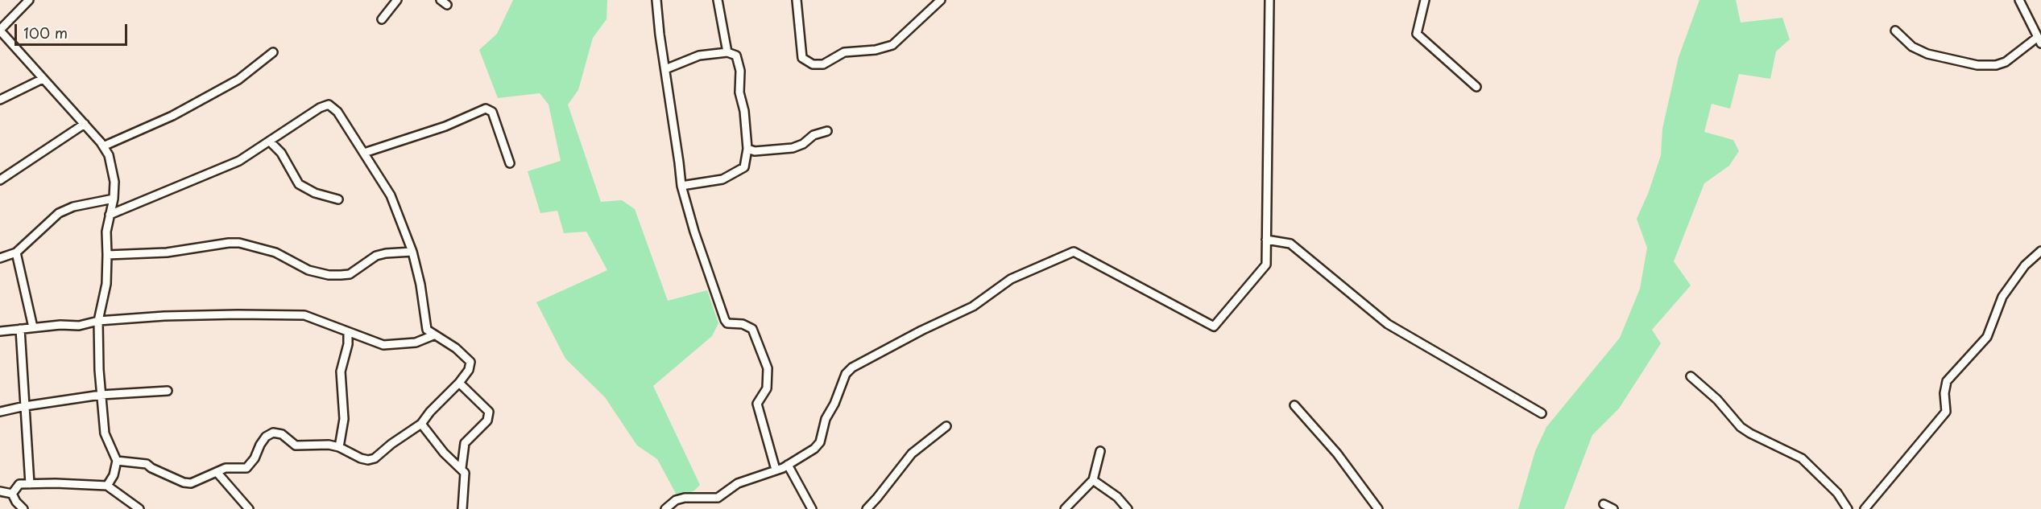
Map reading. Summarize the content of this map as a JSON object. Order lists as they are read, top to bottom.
{
  "scale_bar": "100 m"
}
